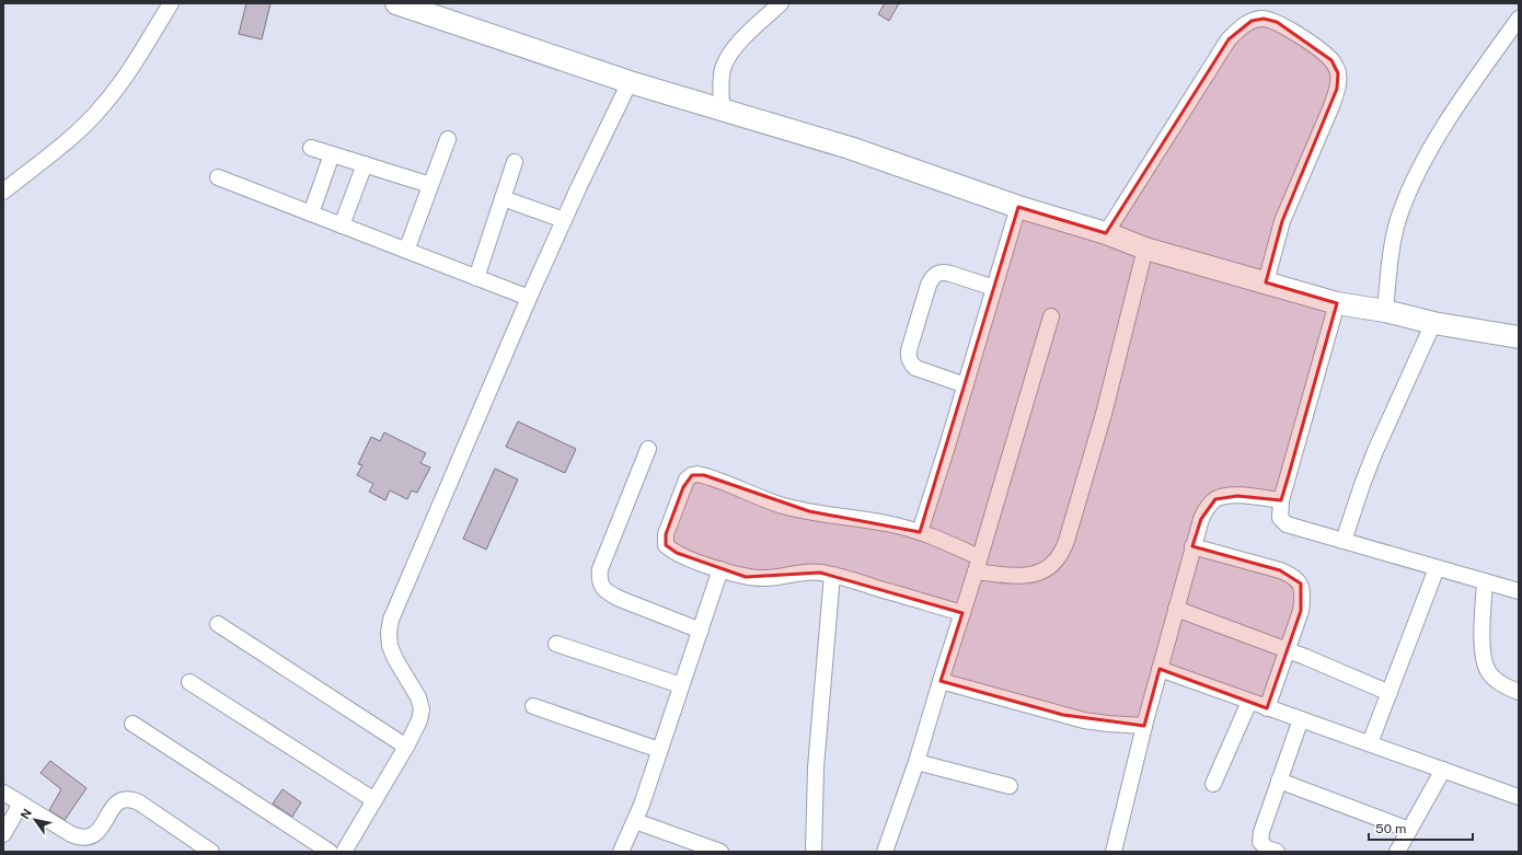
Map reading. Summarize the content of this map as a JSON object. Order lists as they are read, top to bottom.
{
  "scale_bar": "50 m",
  "north": "top left"
}
